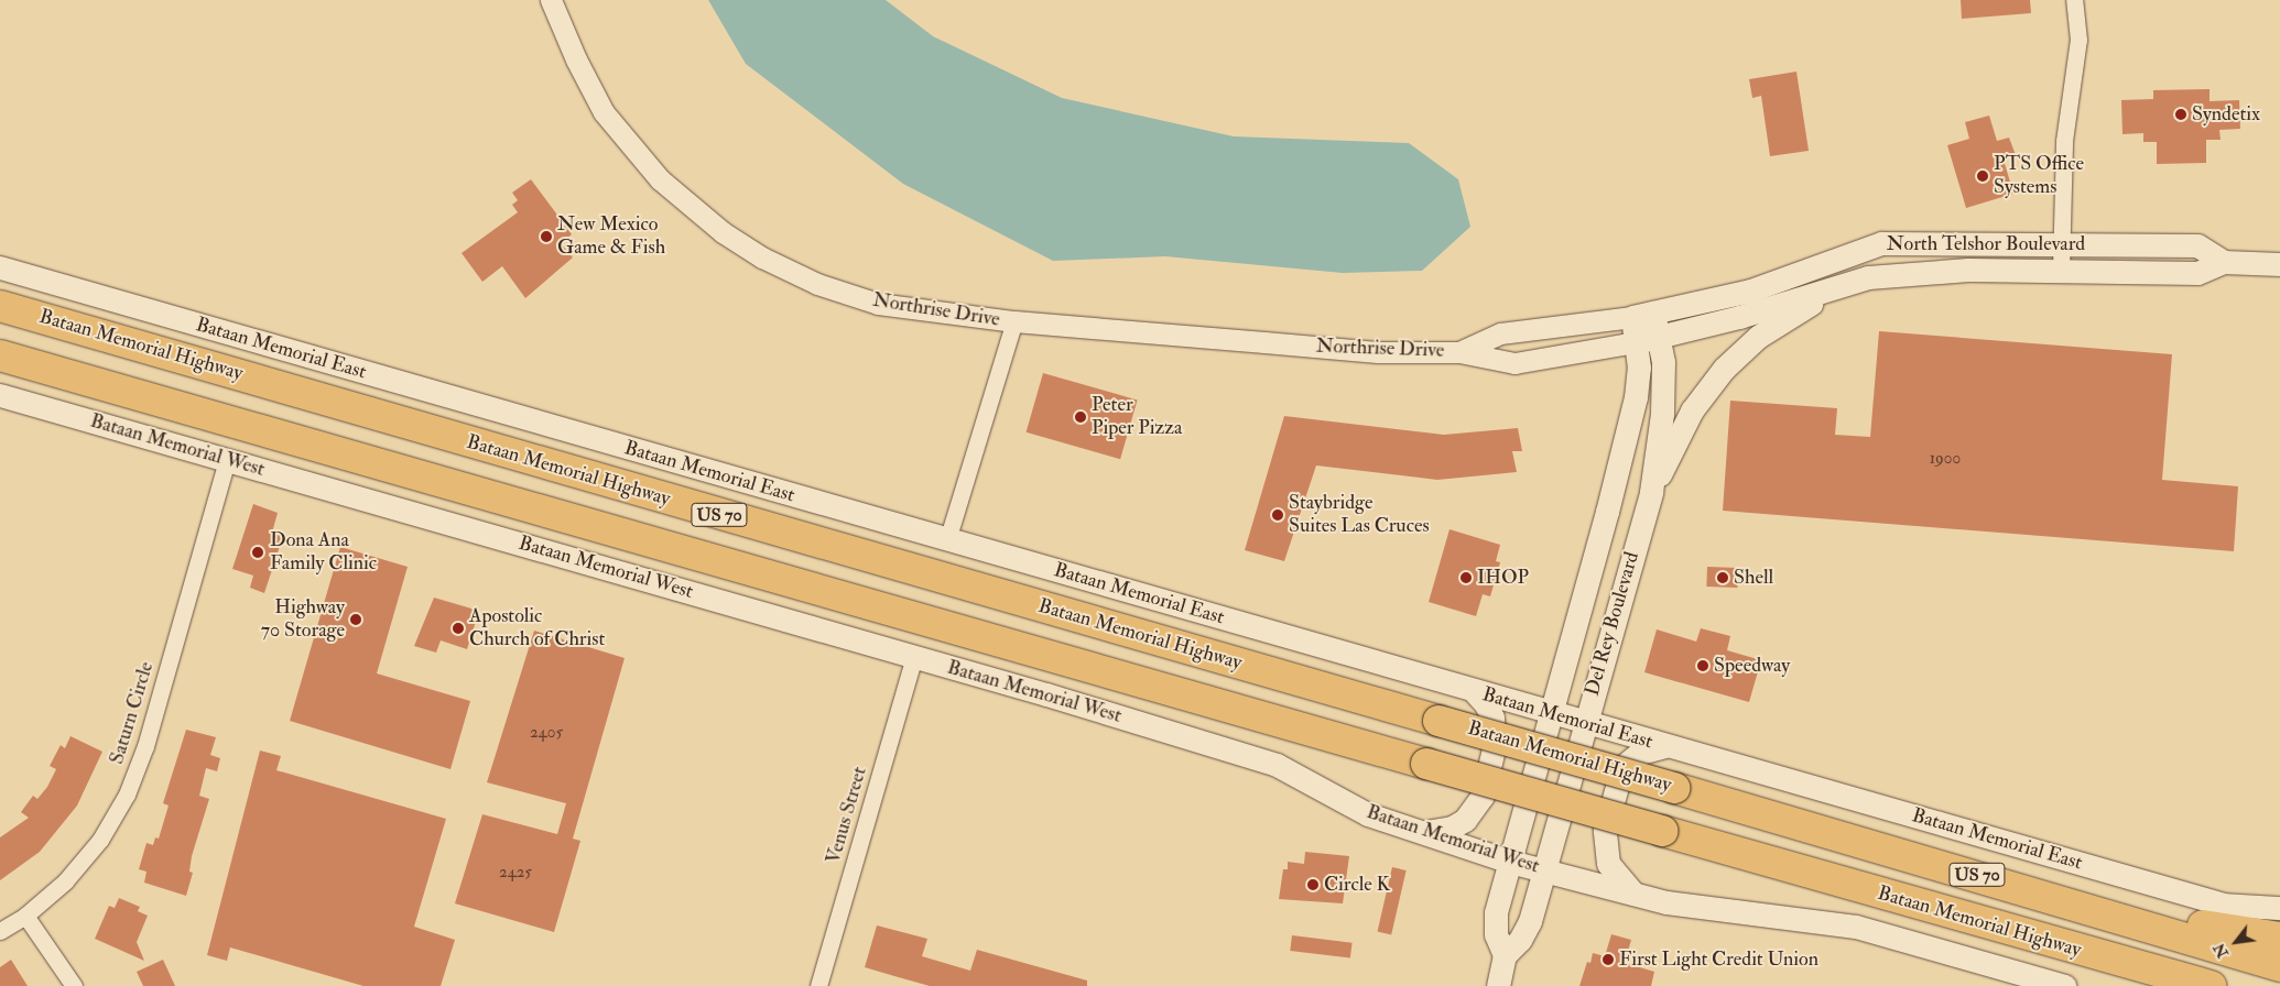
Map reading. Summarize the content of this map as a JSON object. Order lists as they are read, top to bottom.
{
  "streets": {
    "highway": ["Bataan Memorial Highway", "US 70"],
    "main road": [
      "North Telshor Boulevard",
      "Northrise Drive",
      "Bataan Memorial East",
      "Bataan Memorial West",
      "Del Rey Boulevard"
    ],
    "street": ["Saturn Circle", "Venus Street"]
  },
  "crossings": [
    ["North Telshor Boulevard", "Northrise Drive"],
    ["North Telshor Boulevard", "Del Rey Boulevard"],
    ["Northrise Drive", "Del Rey Boulevard"],
    ["Bataan Memorial East", "Del Rey Boulevard"],
    ["Bataan Memorial West", "Del Rey Boulevard"],
    ["Bataan Memorial West", "Saturn Circle"],
    ["Bataan Memorial West", "Venus Street"]
  ],
  "places": [
    "Syndetix",
    "PTS Office Systems",
    "New Mexico Game & Fish",
    "Peter Piper Pizza",
    "Staybridge Suites Las Cruces",
    "Dona Ana Family Clinic",
    "IHOP",
    "Shell",
    "Highway 70 Storage",
    "Apostolic Church of Christ",
    "Speedway",
    "Circle K",
    "First Light Credit Union"
  ],
  "house_numbers": ["1900", "2405", "2425"],
  "north": "bottom left"
}
